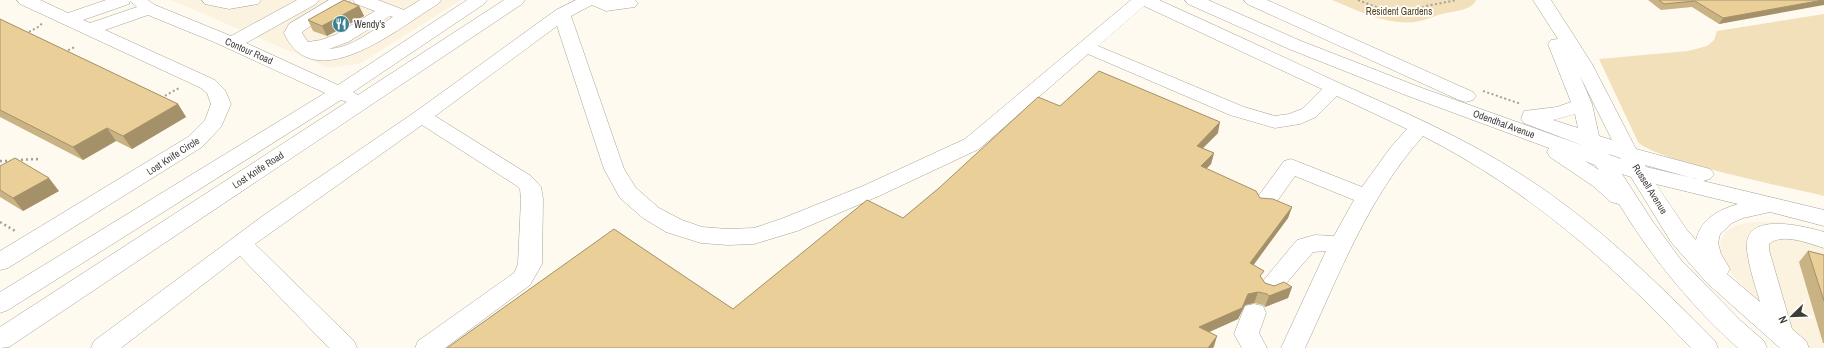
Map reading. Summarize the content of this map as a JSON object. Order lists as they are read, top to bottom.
{
  "streets": {
    "street": [
      "Contour Road",
      "Odendhal Avenue",
      "Lost Knife Circle",
      "Lost Knife Road",
      "Russell Avenue"
    ]
  },
  "crossings": [
    ["Contour Road", "Lost Knife Road"],
    ["Odendhal Avenue", "Russell Avenue"]
  ],
  "parks": ["Resident Gardens"],
  "places": {
    "restaurant": ["Wendy's"]
  },
  "north": "bottom left"
}
